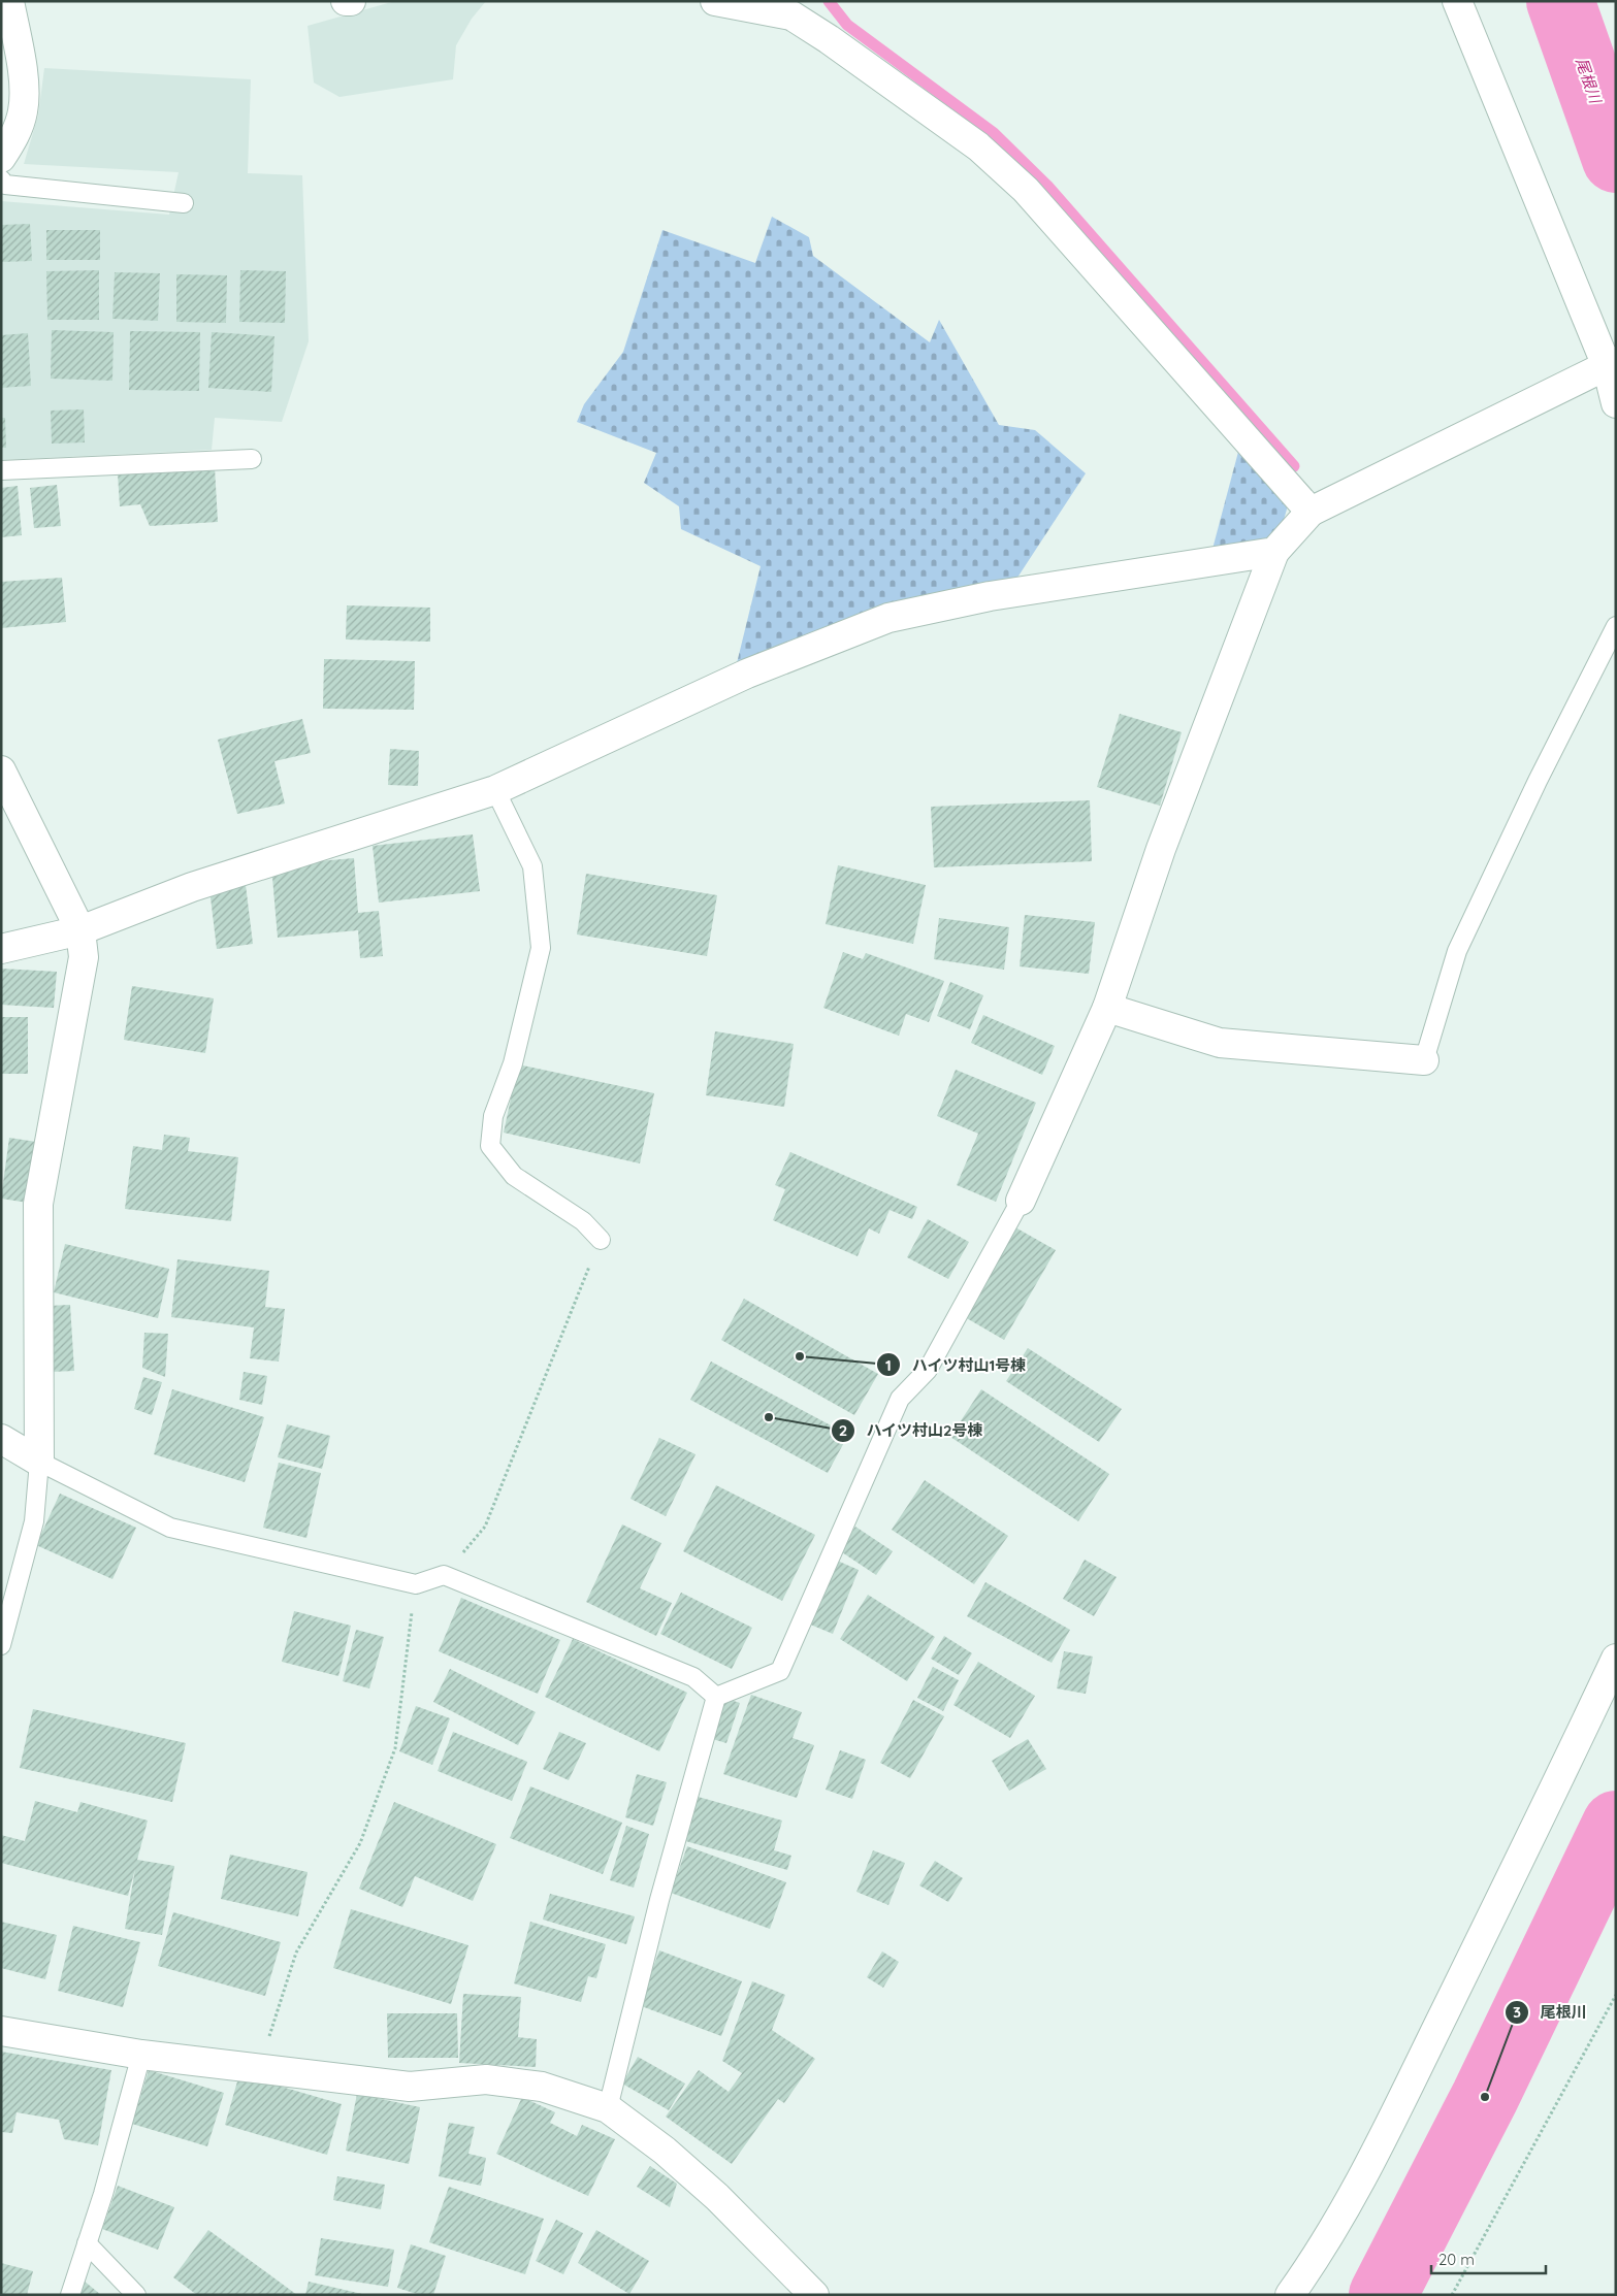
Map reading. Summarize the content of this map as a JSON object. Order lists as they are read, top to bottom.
{
  "water": ["尾根川"],
  "places": ["ハイツ村山1号棟", "ハイツ村山2号棟", "尾根川"],
  "scale_bar": "20 m"
}
